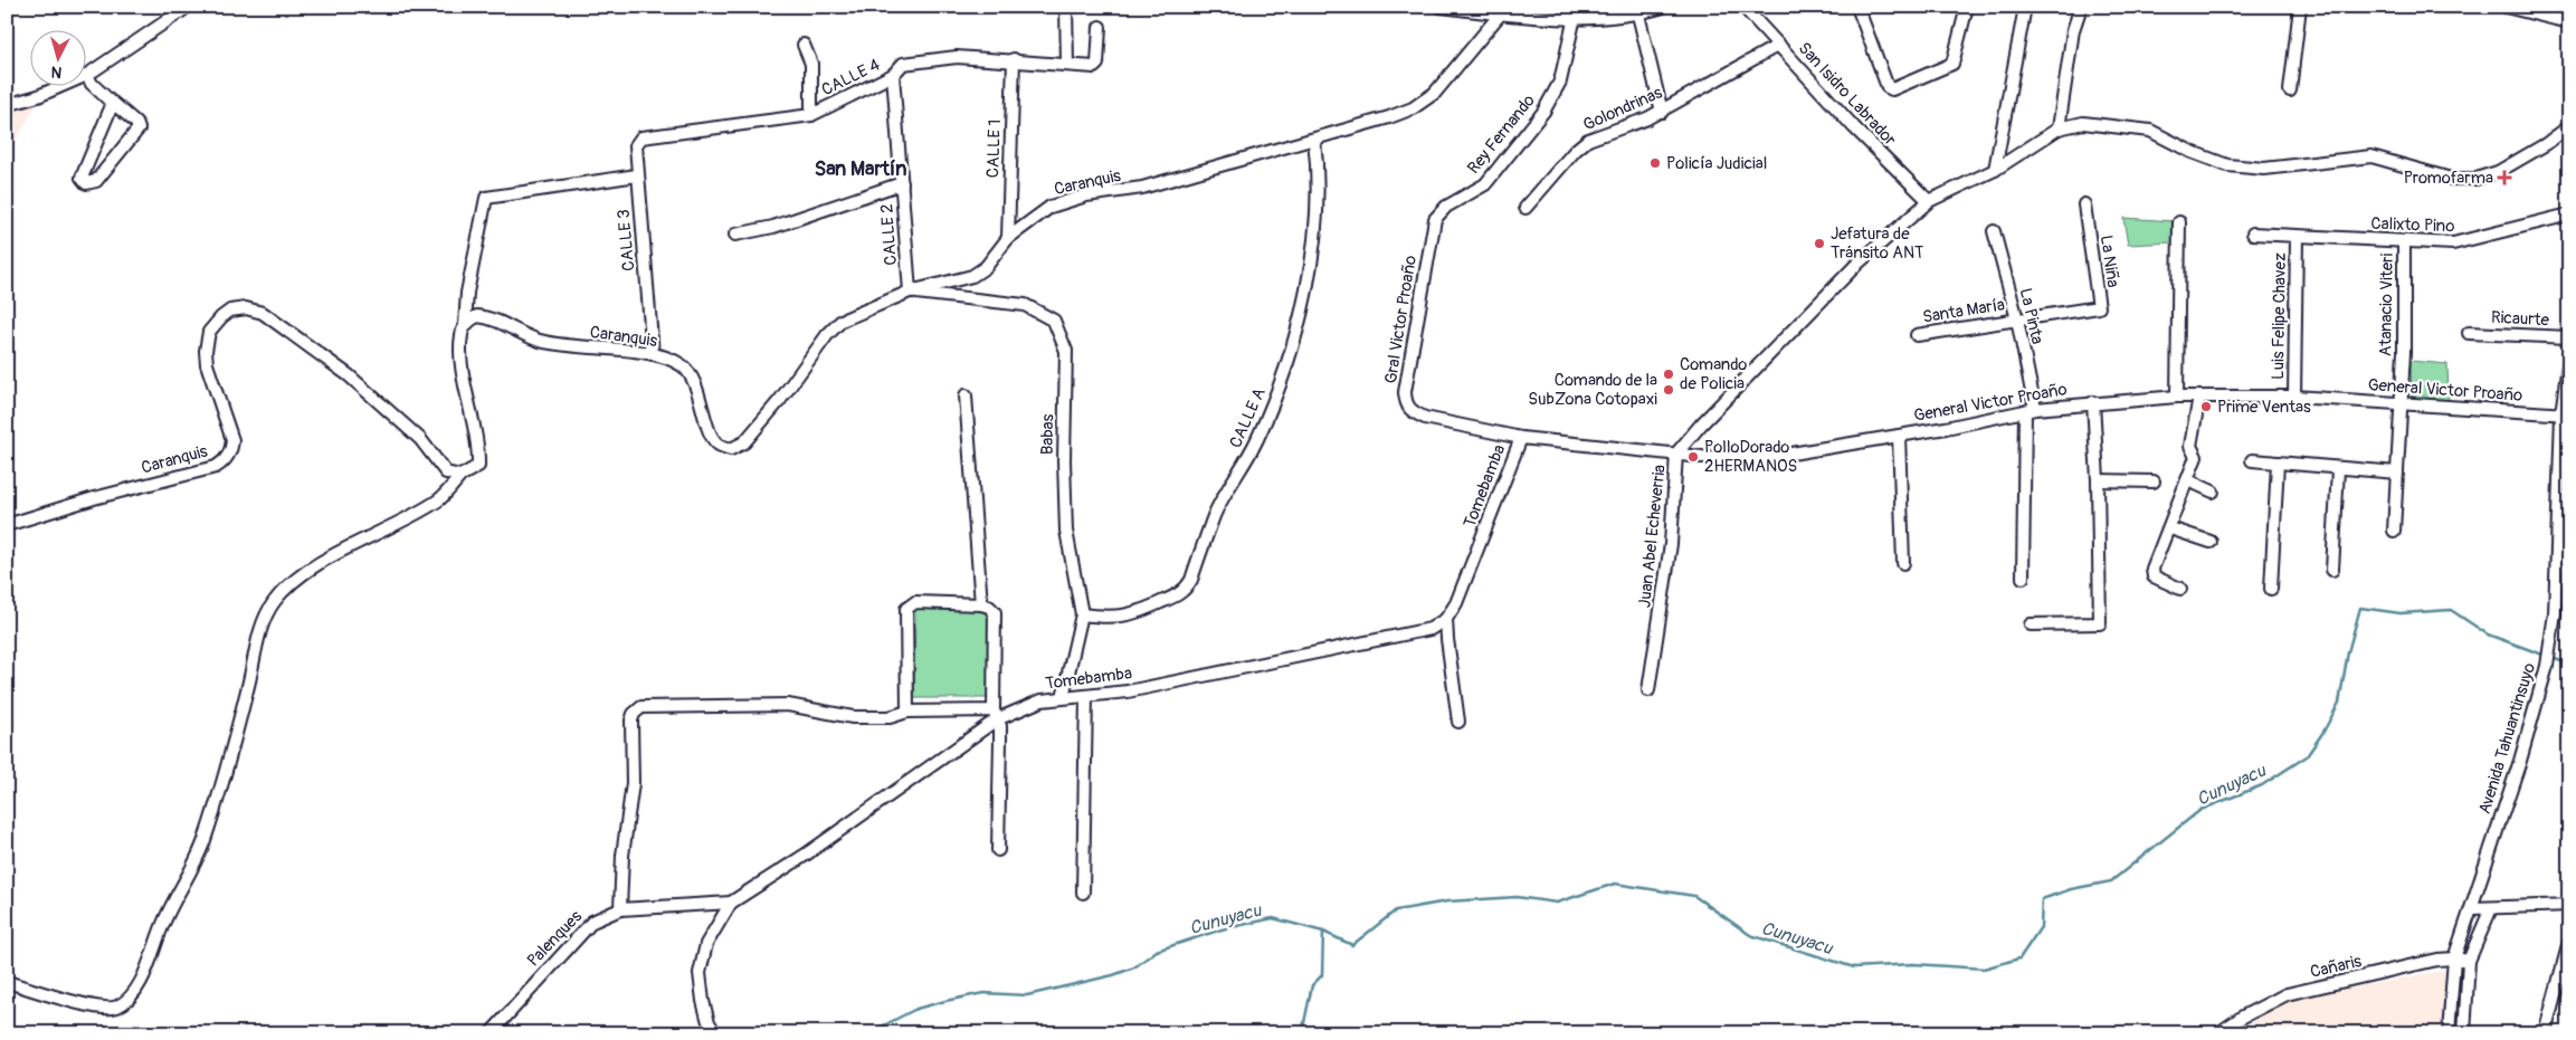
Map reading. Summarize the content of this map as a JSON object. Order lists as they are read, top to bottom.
{
  "streets": {
    "street": [
      "CALLE 4",
      "San Isidro Labrador",
      "Golondrinas",
      "Rey Fernando",
      "CALLE 1",
      "Caranquis",
      "Calixto Pino",
      "CALLE 2",
      "CALLE 3",
      "La Niña",
      "Atanacio Viteri",
      "Santa María",
      "La Pinta",
      "Luis Felipe Chavez",
      "Ricaurte",
      "Gral Victor Proaño",
      "General Victor Proaño",
      "CALLE A",
      "Babas",
      "Tomebamba",
      "Juan Abel Echeverria",
      "Avenida Tahuantinsuyo",
      "Palenques",
      "Cañaris"
    ]
  },
  "crossings": [
    ["CALLE 4", "CALLE 1"],
    ["CALLE 4", "CALLE 2"],
    ["CALLE 4", "CALLE 3"],
    ["San Isidro Labrador", "Golondrinas"],
    ["San Isidro Labrador", "Juan Abel Echeverria"],
    ["Rey Fernando", "Gral Victor Proaño"],
    ["CALLE 1", "Caranquis"],
    ["Caranquis", "CALLE 2"],
    ["Caranquis", "CALLE 3"],
    ["Caranquis", "CALLE A"],
    ["Caranquis", "Babas"],
    ["Calixto Pino", "Atanacio Viteri"],
    ["Calixto Pino", "Luis Felipe Chavez"],
    ["CALLE 2", "Babas"],
    ["La Niña", "Santa María"],
    ["La Niña", "La Pinta"],
    ["Atanacio Viteri", "General Victor Proaño"],
    ["Santa María", "La Pinta"],
    ["La Pinta", "General Victor Proaño"],
    ["Luis Felipe Chavez", "General Victor Proaño"],
    ["Gral Victor Proaño", "General Victor Proaño"],
    ["Gral Victor Proaño", "Tomebamba"],
    ["General Victor Proaño", "Tomebamba"],
    ["General Victor Proaño", "Juan Abel Echeverria"],
    ["General Victor Proaño", "Avenida Tahuantinsuyo"],
    ["CALLE A", "Babas"],
    ["Babas", "Tomebamba"],
    ["Tomebamba", "Palenques"],
    ["Avenida Tahuantinsuyo", "Cañaris"]
  ],
  "districts": ["San Martín"],
  "water": ["Cunuyacu"],
  "places": {
    "other": [
      "Policía Judicial",
      "Jefatura de Tránsito ANT",
      "Comando de Policia",
      "Comando de la SubZona Cotopaxi",
      "Prime Ventas",
      "PolloDorado 2HERMANOS"
    ],
    "health": ["Promofarma"]
  },
  "north": "bottom"
}
